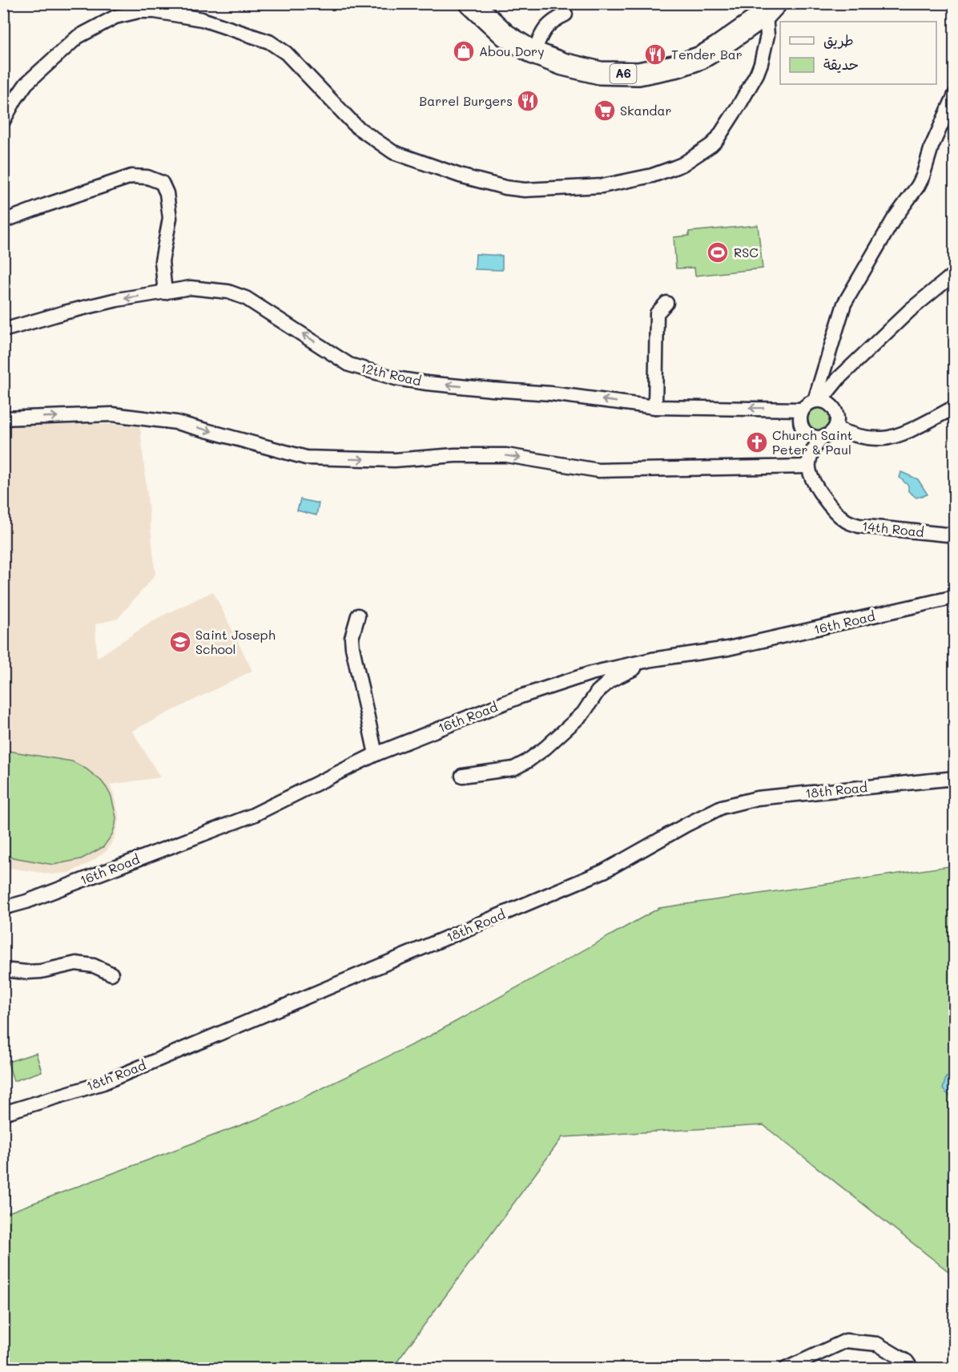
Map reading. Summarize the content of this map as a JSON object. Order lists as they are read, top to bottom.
{
  "streets": {
    "highway": ["A6"],
    "street": [
      "12th Road",
      "14th Road",
      "16th Road",
      "18th Road"
    ]
  },
  "places": {
    "shop": ["Abou Dory"],
    "restaurant": ["Tender Bar", "Barrel Burgers"],
    "supermarket": ["Skandar"],
    "sports": ["RSC"],
    "church": ["Church Saint Peter & Paul"],
    "school or university": ["Saint Joseph School"]
  },
  "legend": ["طريق", "حديقة"]
}
